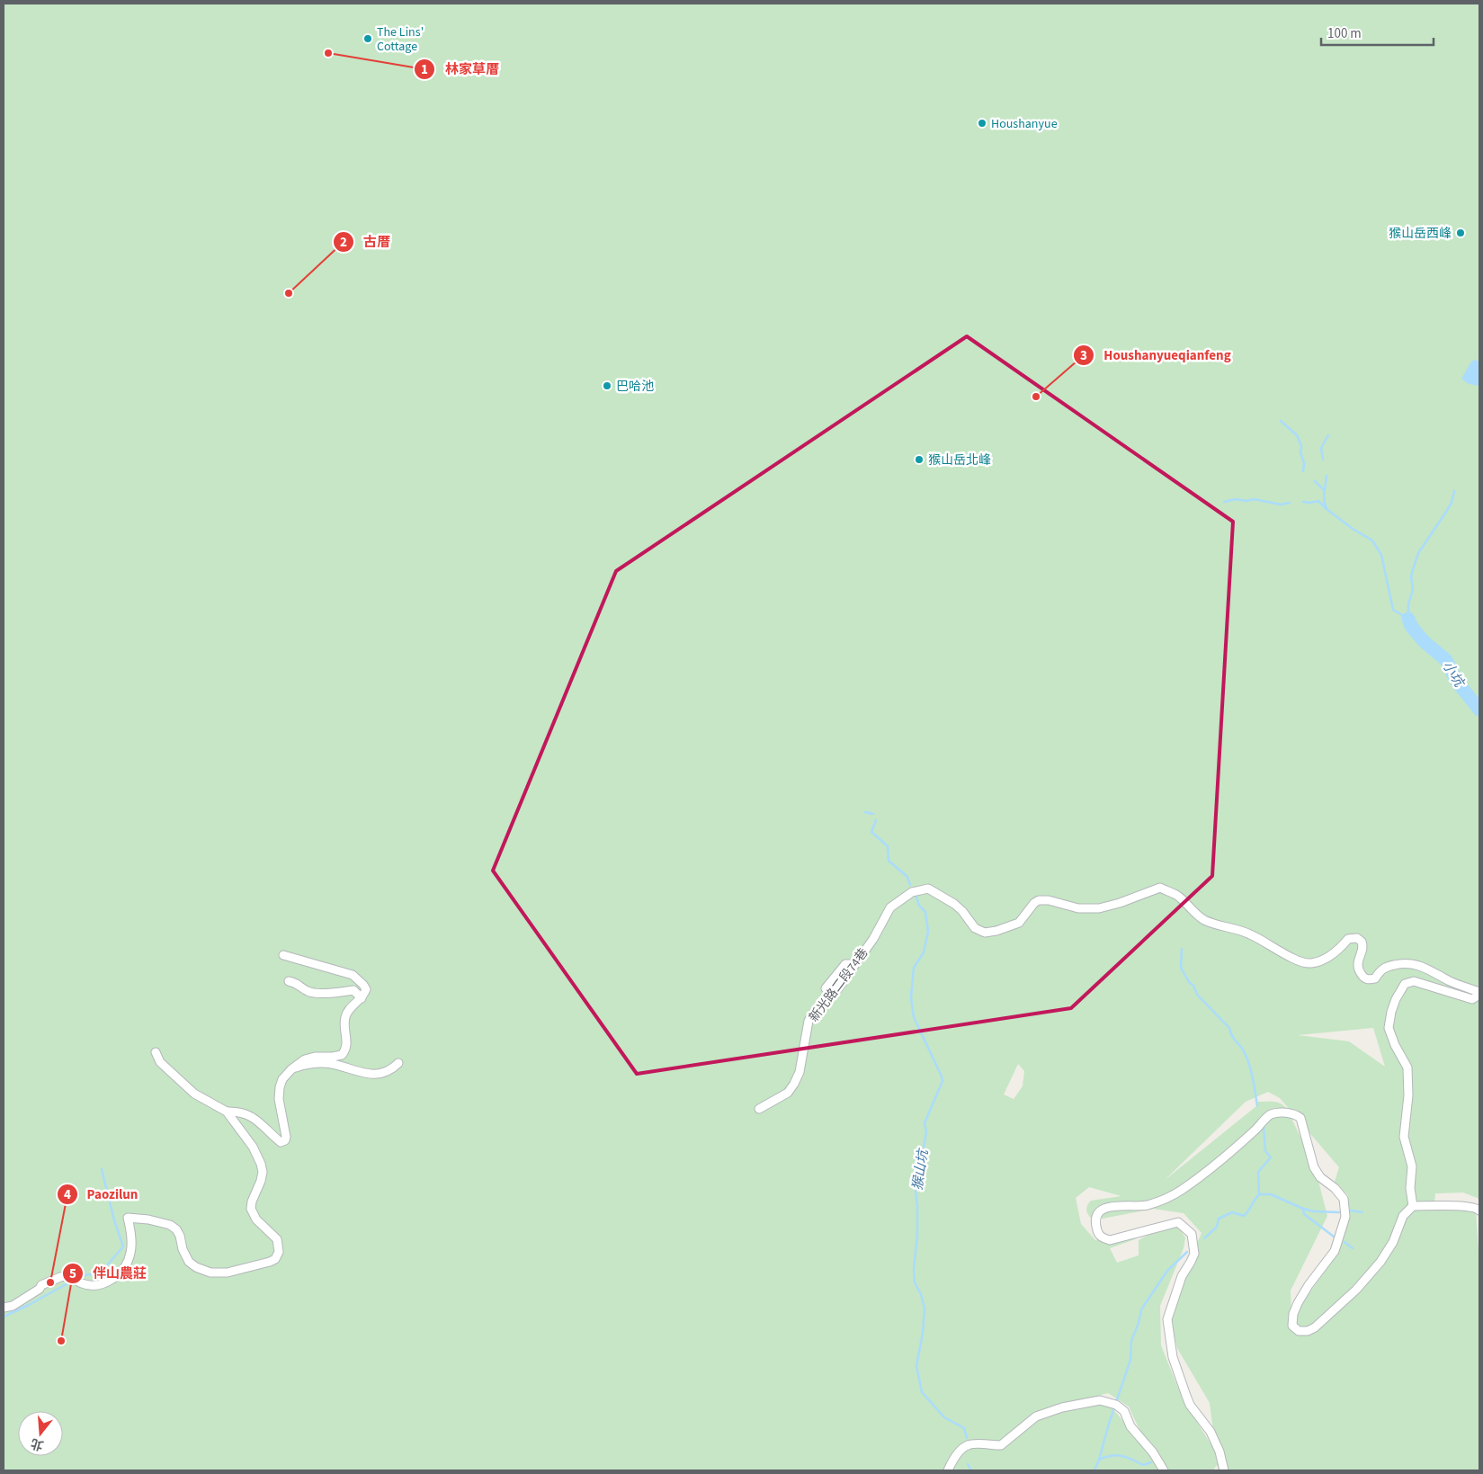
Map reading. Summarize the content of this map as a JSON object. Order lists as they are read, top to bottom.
{
  "streets": {
    "street": ["新光路二段74巷"]
  },
  "water": ["小坑", "猴山坑"],
  "places": [
    "The Lins' Cottage",
    "林家草厝",
    "Houshanyue",
    "猴山岳西峰",
    "古厝",
    "巴哈池",
    "Houshanyueqianfeng",
    "猴山岳北峰",
    "Paozilun",
    "伴山農莊"
  ],
  "scale_bar": "100 m",
  "north": "bottom"
}
